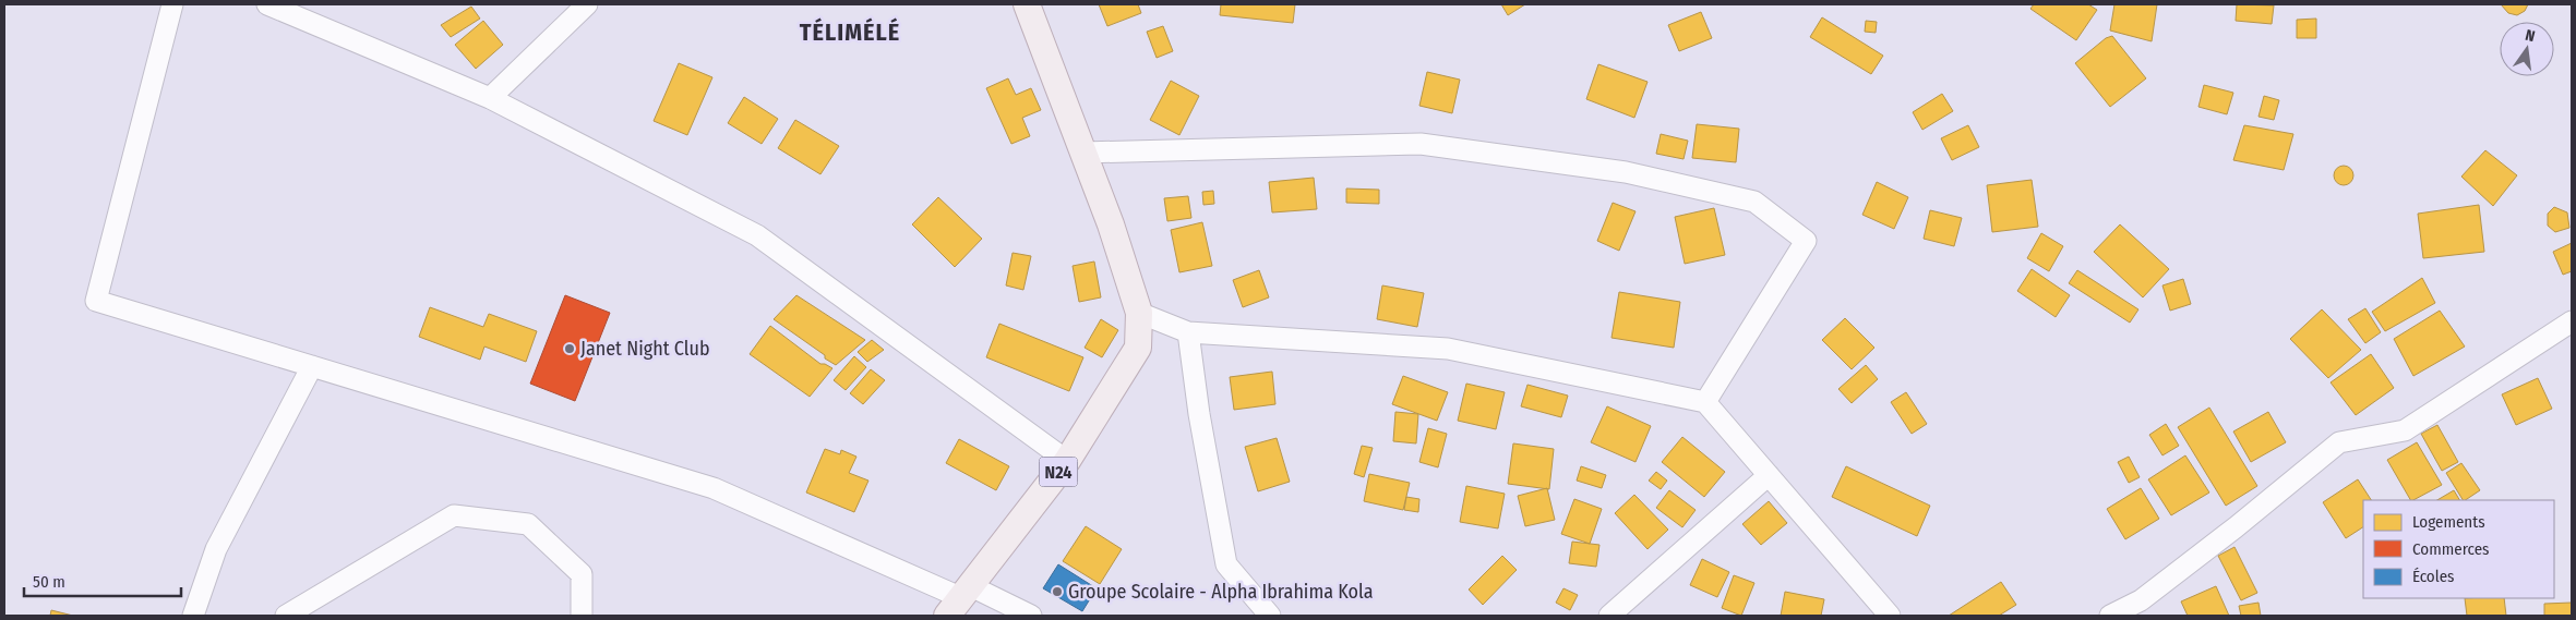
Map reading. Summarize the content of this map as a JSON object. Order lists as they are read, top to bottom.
{
  "streets": {
    "main road": ["N24"]
  },
  "districts": ["TÉLIMÉLÉ"],
  "places": ["Janet Night Club", "Groupe Scolaire - Alpha Ibrahima Kola"],
  "legend": ["Logements", "Commerces", "Écoles"],
  "scale_bar": "50 m",
  "north": "top"
}
